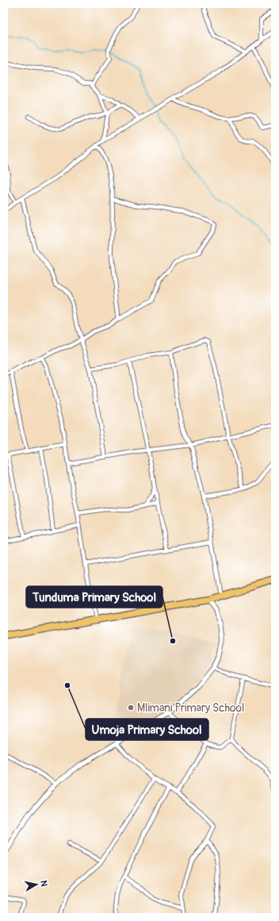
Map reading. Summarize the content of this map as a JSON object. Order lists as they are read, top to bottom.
{
  "places": ["Tunduma Primary School", "Umoja Primary School", "Mlimani Primary School"],
  "north": "right"
}
